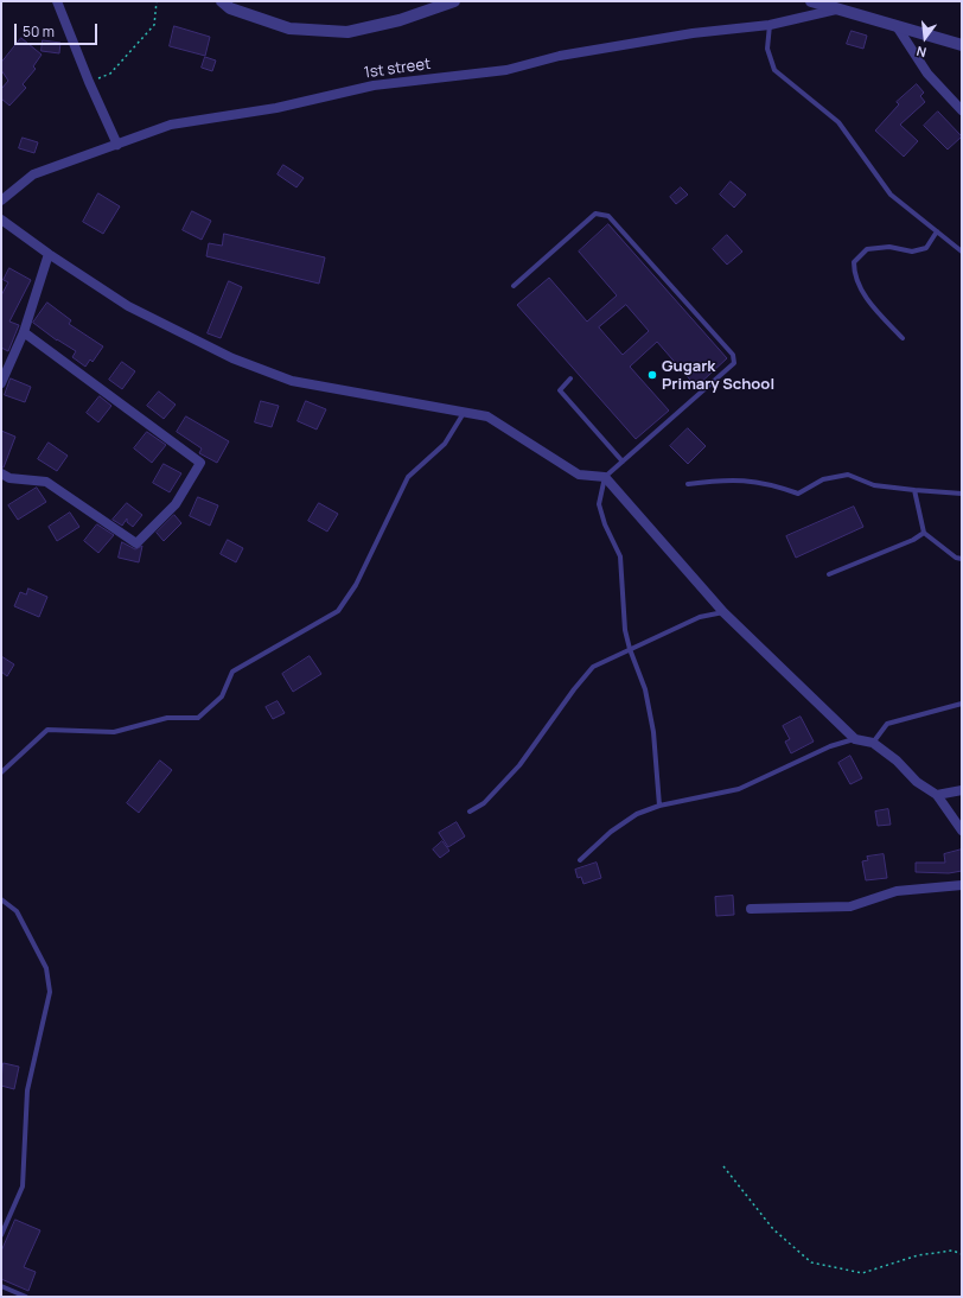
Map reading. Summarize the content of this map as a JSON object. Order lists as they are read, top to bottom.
{
  "streets": {
    "street": ["1st street"]
  },
  "places": ["Gugark Primary School"],
  "scale_bar": "50 m",
  "north": "bottom"
}
